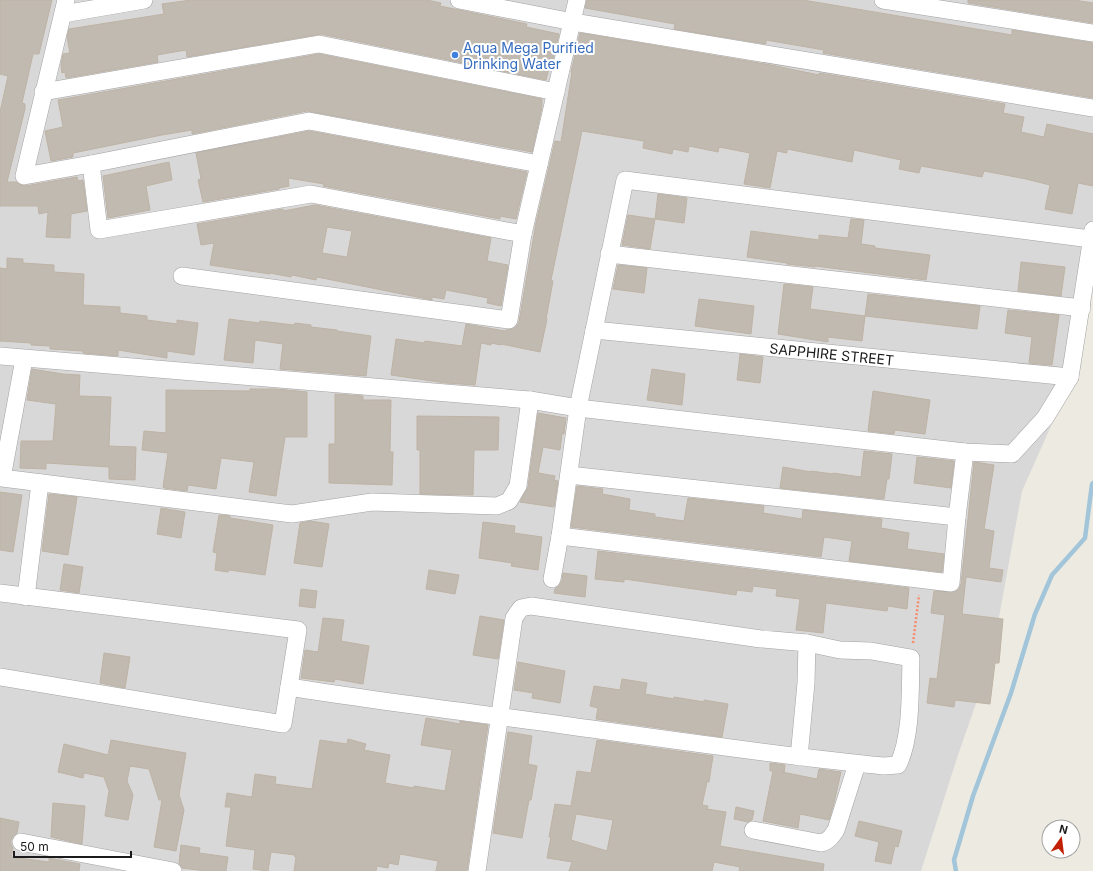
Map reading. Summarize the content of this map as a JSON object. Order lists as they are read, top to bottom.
{
  "streets": {
    "street": ["SAPPHIRE STREET"]
  },
  "places": ["Aqua Mega Purified Drinking Water"],
  "scale_bar": "50 m",
  "north": "top"
}
